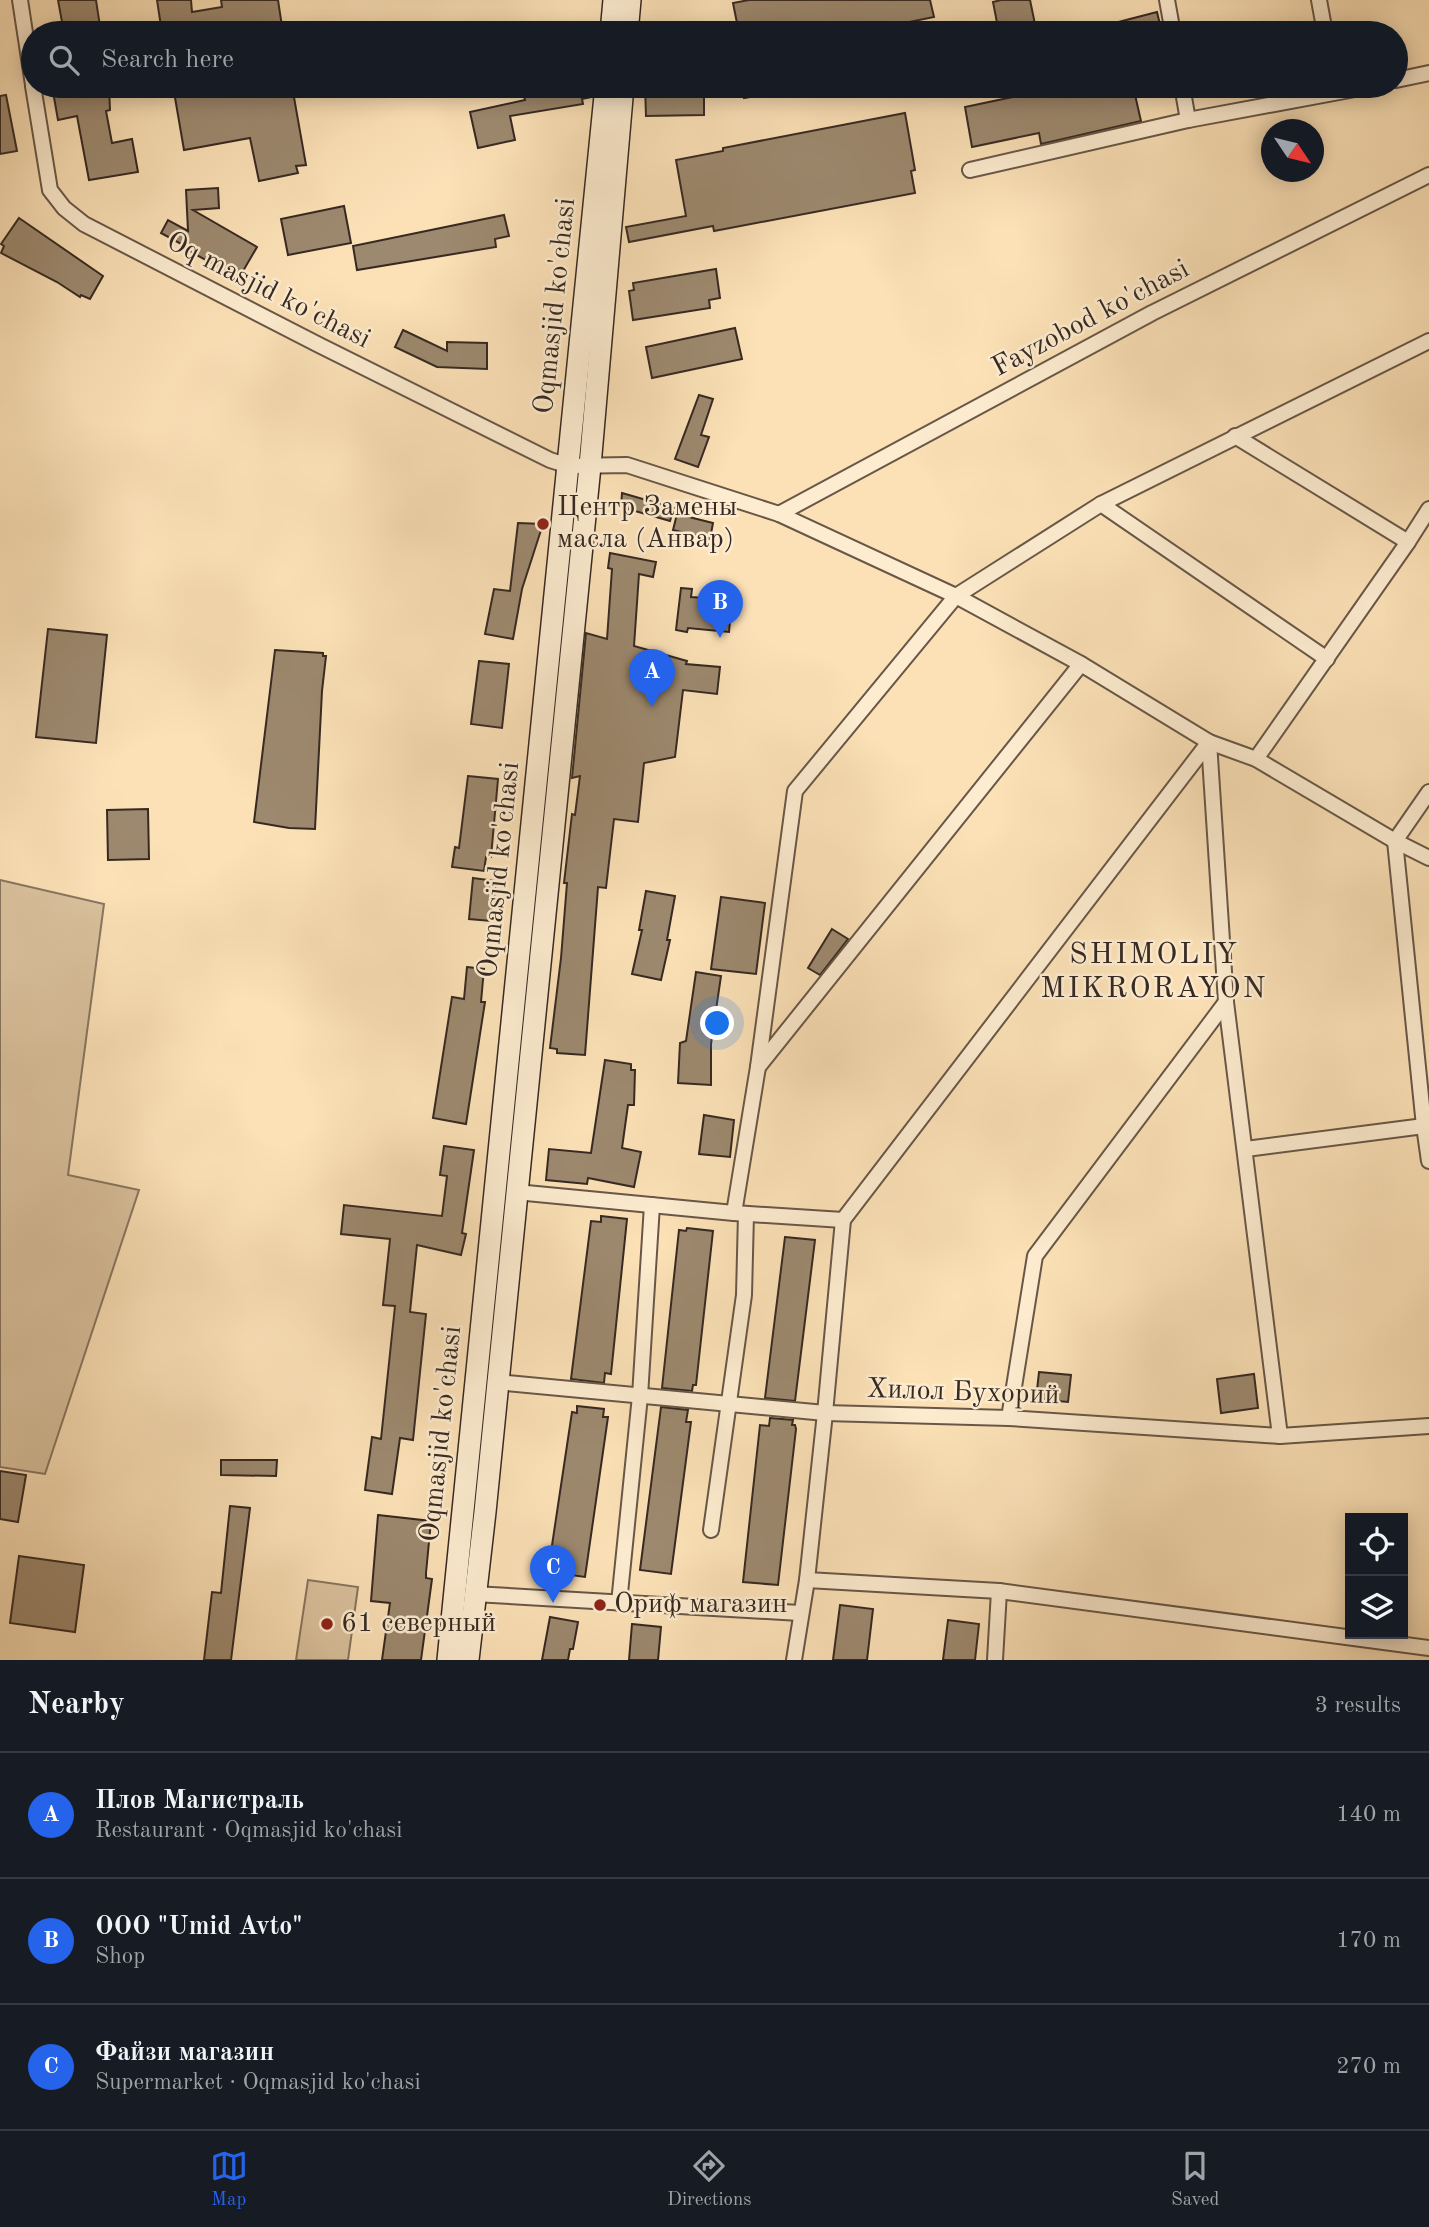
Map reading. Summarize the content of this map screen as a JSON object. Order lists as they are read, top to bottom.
{
  "streets": {
    "main road": ["Oqmasjid ko'chasi"],
    "street": ["Oq masjid ko'chasi", "Fayzobod ko'chasi", "Хилол Бухорий"]
  },
  "crossings": [
    ["Oq masjid ko'chasi", "Oqmasjid ko'chasi"],
    ["Oqmasjid ko'chasi", "Хилол Бухорий"]
  ],
  "districts": ["SHIMOLIY MIKRORAYON"],
  "places": ["Центр Замены масла (Анвар)", "Ориф магазин", "61 северный"],
  "north": "bottom right",
  "page": {
    "search": "Search here",
    "pins": ["B", "A", "C"],
    "heading": ["Nearby", "3 results"],
    "list": [
      {
        "mark": "A",
        "name": "Плов Магистраль",
        "note": "Restaurant · Oqmasjid ko'chasi",
        "value": "140 m"
      },
      {
        "mark": "B",
        "name": "ООО \"Umid Avto\"",
        "note": "Shop",
        "value": "170 m"
      },
      {
        "mark": "C",
        "name": "Файзи магазин",
        "note": "Supermarket · Oqmasjid ko'chasi",
        "value": "270 m"
      }
    ],
    "nav": ["Map", "Directions", "Saved"]
  }
}
